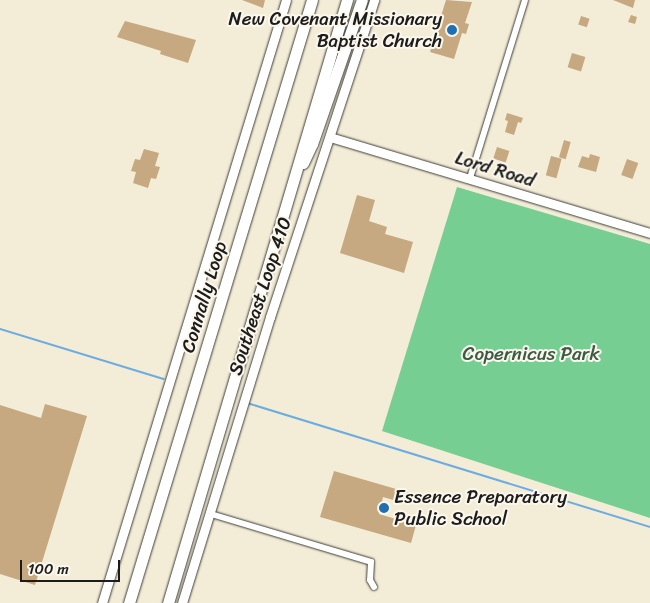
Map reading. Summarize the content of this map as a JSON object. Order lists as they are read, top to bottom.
{
  "streets": {
    "highway": ["Connally Loop"],
    "main road": ["Lord Road", "Southeast Loop 410"]
  },
  "crossings": [
    ["Lord Road", "Southeast Loop 410"]
  ],
  "parks": ["Copernicus Park"],
  "places": ["New Covenant Missionary Baptist Church", "Essence Preparatory Public School"],
  "scale_bar": "100 m"
}
